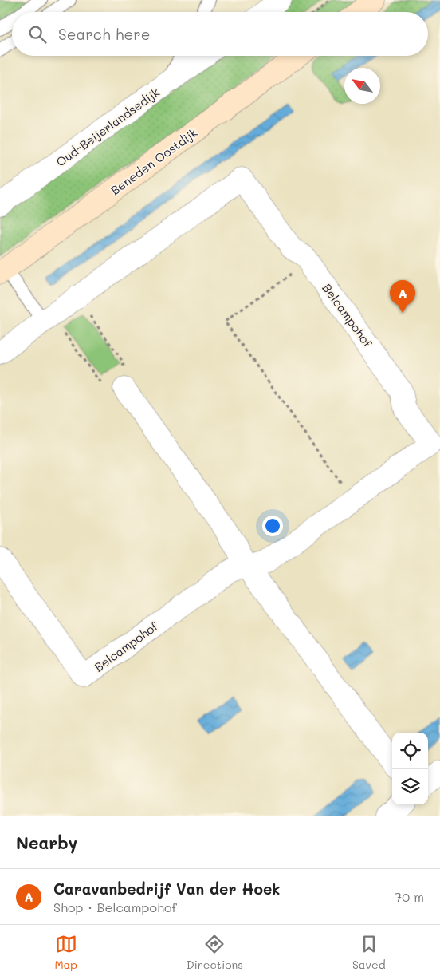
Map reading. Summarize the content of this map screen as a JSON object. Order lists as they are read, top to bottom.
{
  "streets": {
    "main road": ["Beneden Oostdijk"],
    "street": ["Oud-Beijerlandsedijk", "Belcampohof"]
  },
  "north": "top left",
  "page": {
    "search": "Search here",
    "pins": "A",
    "heading": "Nearby",
    "list": [
      {
        "mark": "A",
        "name": "Caravanbedrijf Van der Hoek",
        "note": "Shop · Belcampohof",
        "value": "70 m"
      }
    ],
    "nav": ["Map", "Directions", "Saved"]
  }
}
